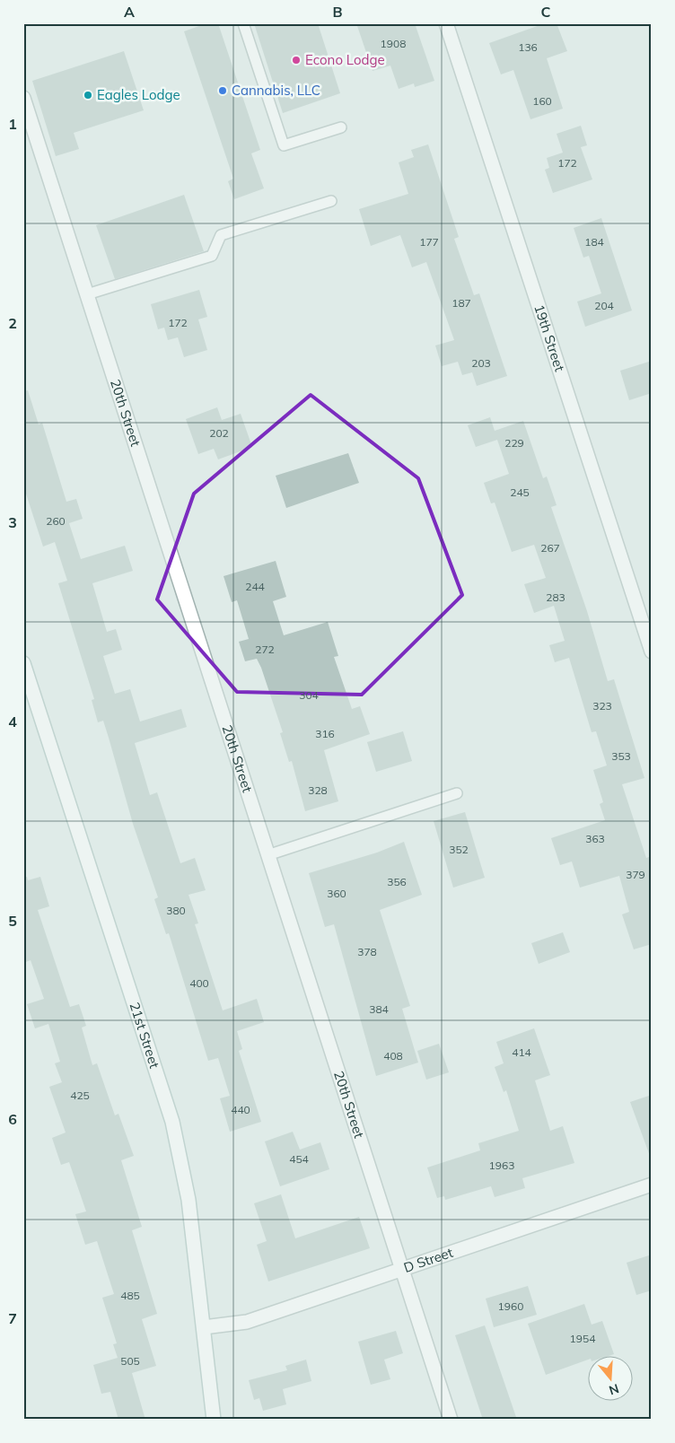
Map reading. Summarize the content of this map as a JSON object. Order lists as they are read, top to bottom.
{
  "streets": {
    "street": [
      "19th Street",
      "20th Street",
      "21st Street",
      "D Street"
    ]
  },
  "crossings": [
    ["20th Street", "D Street"],
    ["21st Street", "D Street"]
  ],
  "places": ["Econo Lodge", "Cannabis, LLC", "Eagles Lodge"],
  "house_numbers": [
    "1908",
    "136",
    "160",
    "172",
    "177",
    "184",
    "187",
    "204",
    "172",
    "203",
    "202",
    "229",
    "245",
    "260",
    "267",
    "244",
    "283",
    "272",
    "304",
    "323",
    "316",
    "353",
    "328",
    "363",
    "352",
    "379",
    "356",
    "360",
    "380",
    "378",
    "400",
    "384",
    "414",
    "408",
    "425",
    "440",
    "454",
    "1963",
    "485",
    "1960",
    "1954",
    "505"
  ],
  "north": "bottom",
  "grid": {
    "columns": ["A", "B", "C"],
    "rows": [
      "1",
      "2",
      "3",
      "4",
      "5",
      "6",
      "7"
    ]
  }
}
